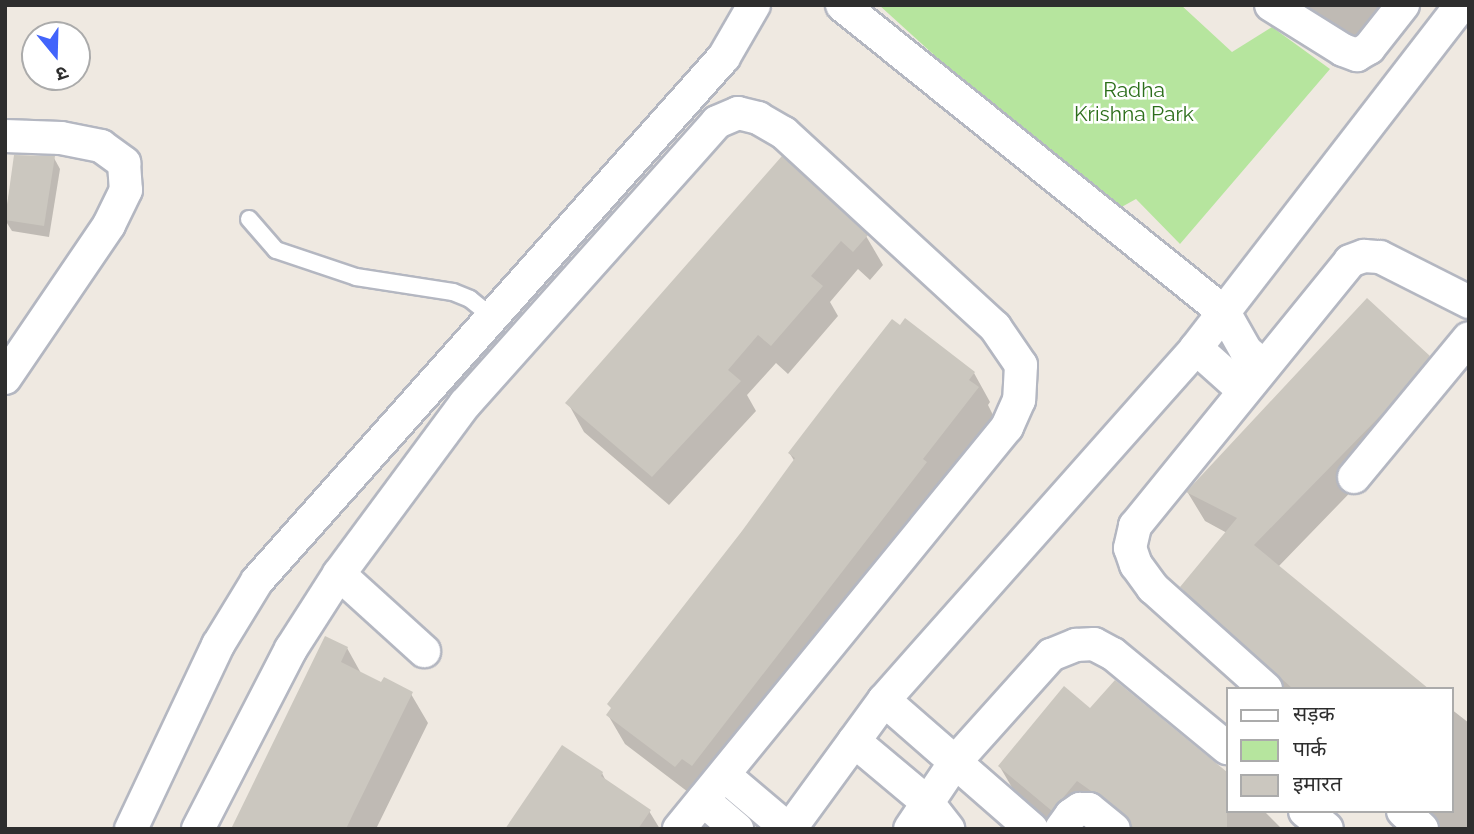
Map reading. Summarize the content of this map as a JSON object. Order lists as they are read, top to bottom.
{
  "parks": ["Radha Krishna Park"],
  "legend": ["सड़क", "पार्क", "इमारत"],
  "north": "bottom"
}
